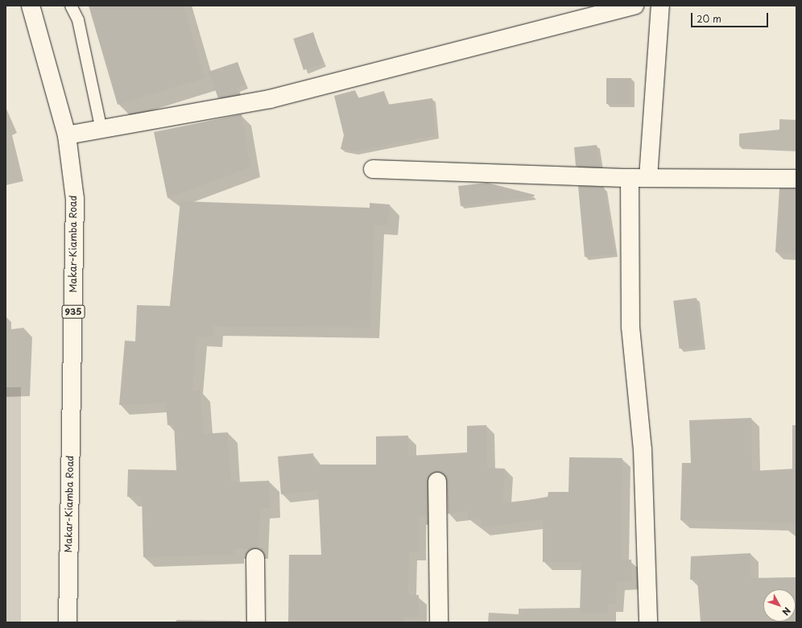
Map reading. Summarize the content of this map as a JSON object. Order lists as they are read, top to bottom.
{
  "streets": {
    "street": ["Makar-Kiamba Road", "935"]
  },
  "scale_bar": "20 m",
  "north": "bottom right"
}
